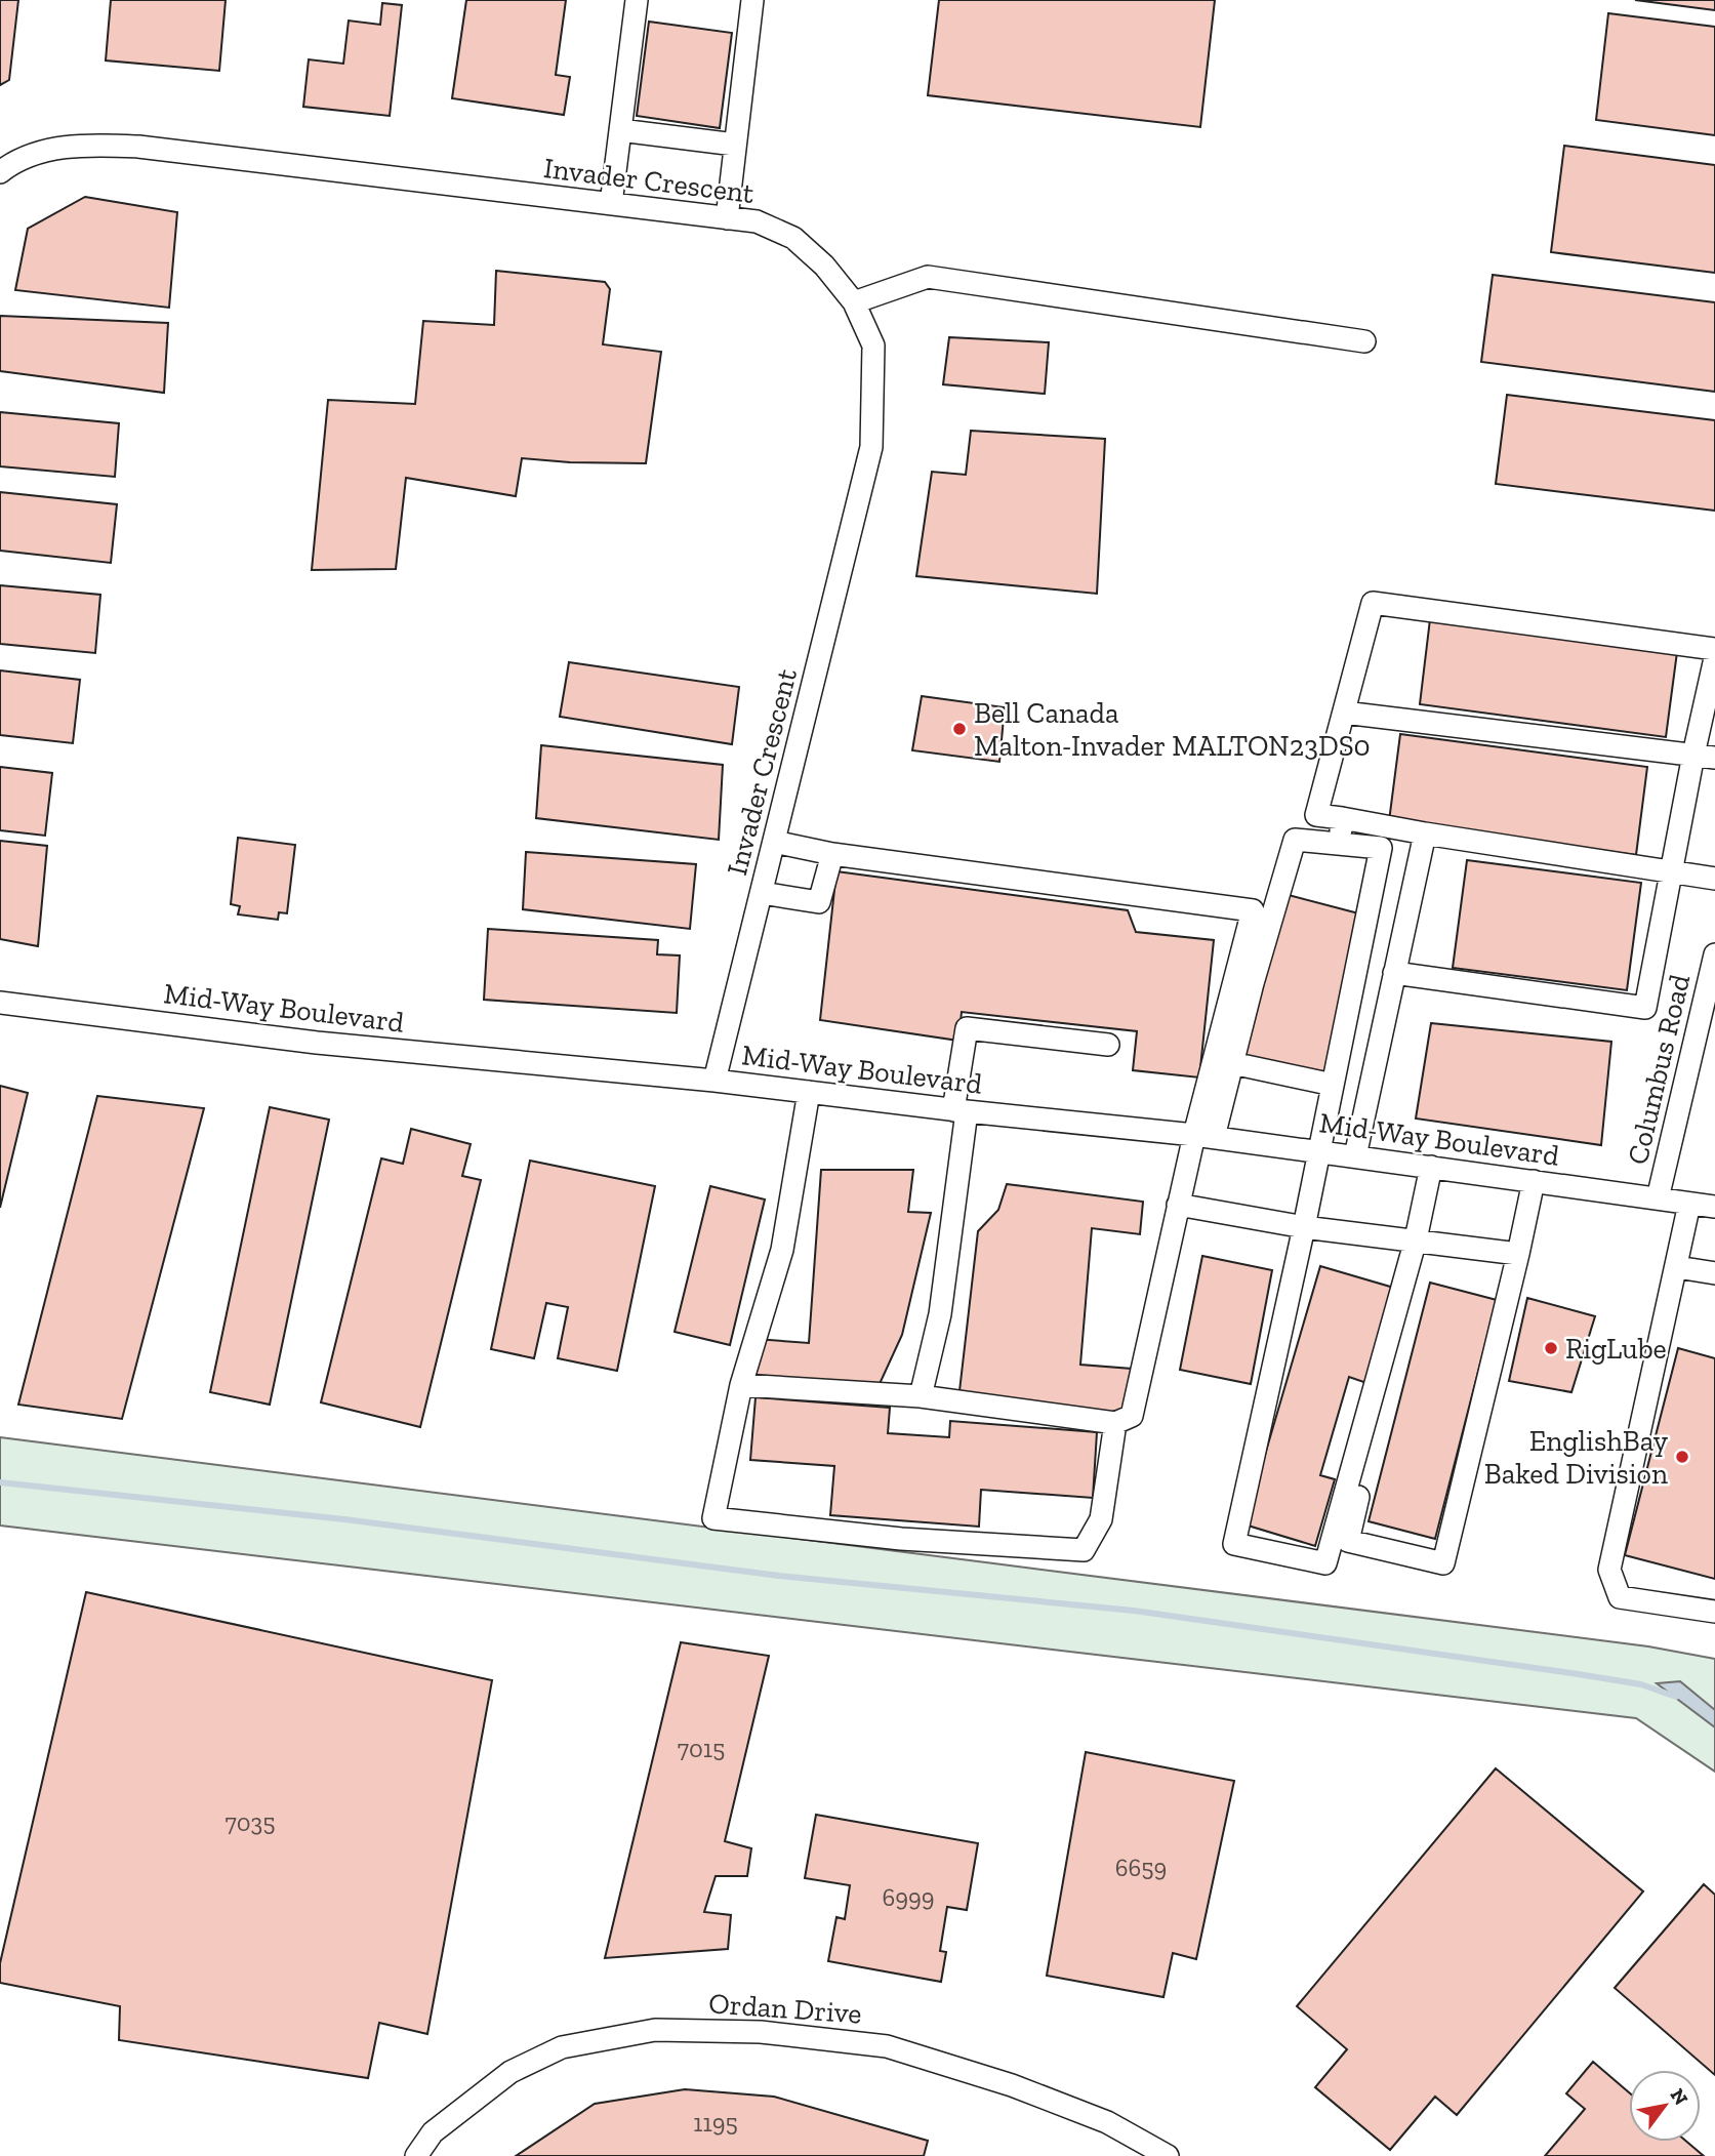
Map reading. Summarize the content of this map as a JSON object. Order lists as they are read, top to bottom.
{
  "streets": {
    "street": [
      "Invader Crescent",
      "Mid-Way Boulevard",
      "Columbus Road",
      "Ordan Drive"
    ]
  },
  "crossings": [
    ["Invader Crescent", "Mid-Way Boulevard"],
    ["Mid-Way Boulevard", "Columbus Road"]
  ],
  "places": ["Bell Canada Malton-Invader MALTON23DS0", "RigLube", "EnglishBay Baked Division"],
  "house_numbers": [
    "7015",
    "7035",
    "6659",
    "6999",
    "1195"
  ],
  "north": "top right"
}
